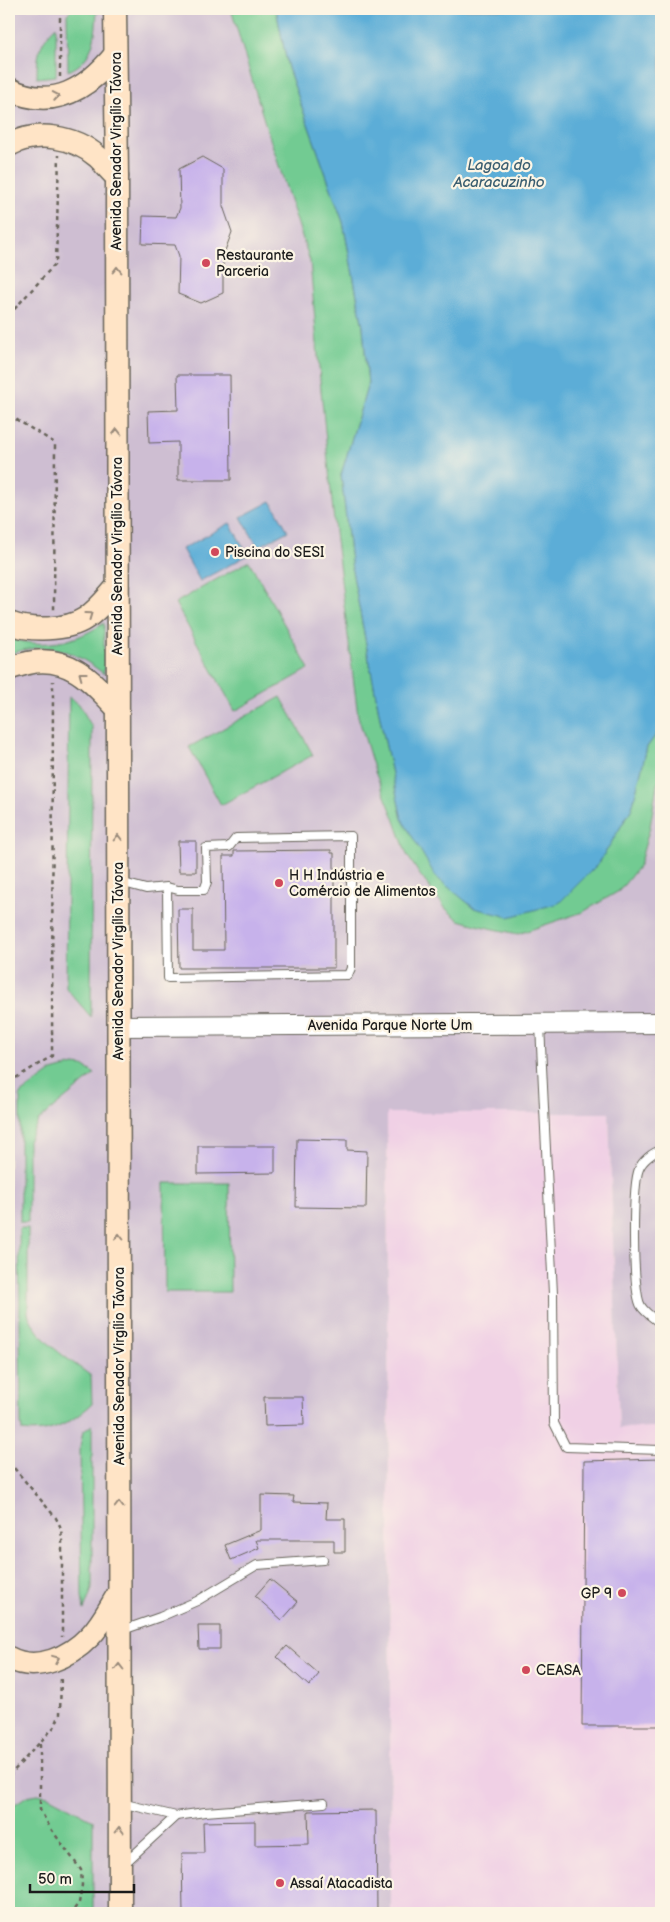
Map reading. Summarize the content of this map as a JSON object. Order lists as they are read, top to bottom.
{
  "streets": {
    "main road": ["Avenida Senador Virgílio Távora"],
    "street": ["Avenida Parque Norte Um"]
  },
  "crossings": [
    ["Avenida Senador Virgílio Távora", "Avenida Parque Norte Um"]
  ],
  "one_way": ["Avenida Senador Virgílio Távora"],
  "water": ["Lagoa do Acaracuzinho"],
  "places": [
    "Restaurante Parceria",
    "Piscina do SESI",
    "H H Indústria e Comércio de Alimentos",
    "GP 9",
    "CEASA",
    "Assaí Atacadista"
  ],
  "scale_bar": "50 m"
}
